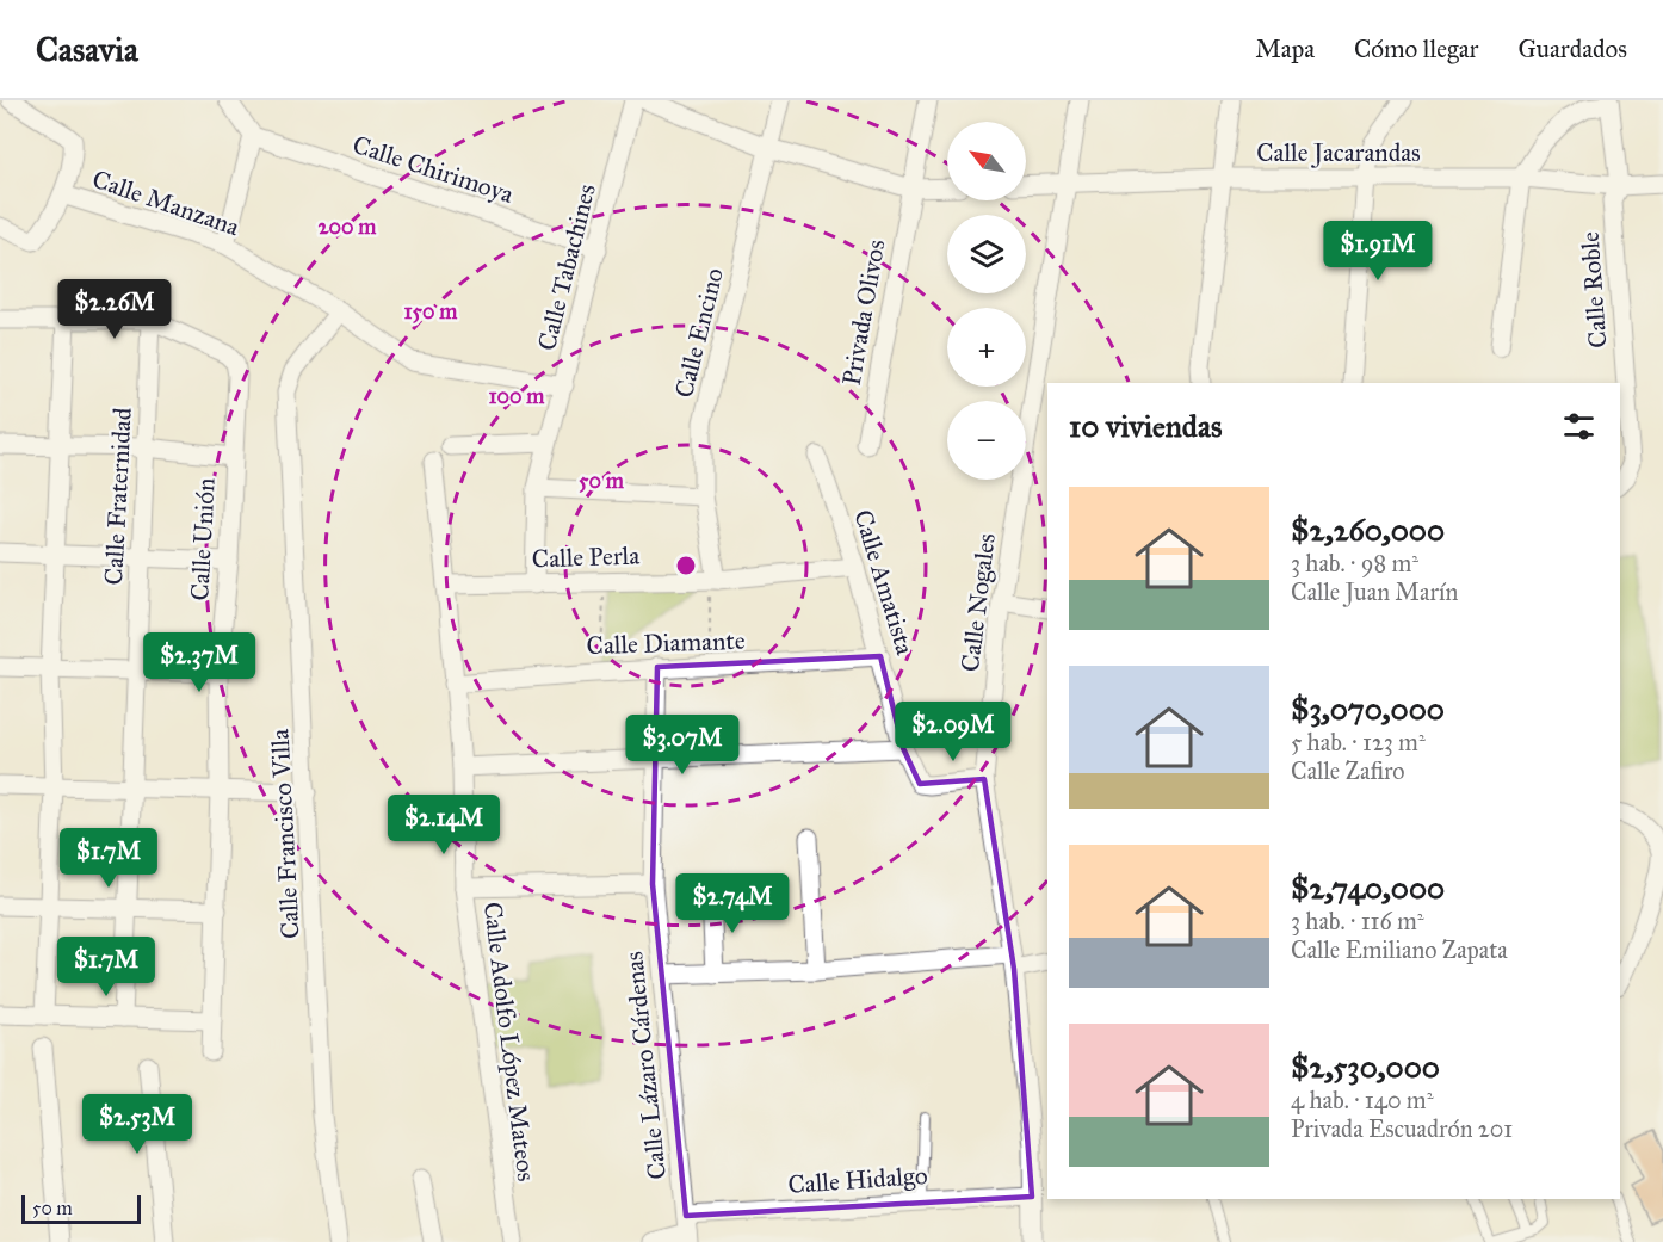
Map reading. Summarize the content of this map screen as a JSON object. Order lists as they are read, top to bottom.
{
  "streets": {
    "street": [
      "Calle Jacarandas",
      "Calle Chirimoya",
      "Calle Manzana",
      "Calle Tabachines",
      "Calle Roble",
      "Privada Olivos",
      "Calle Encino",
      "Calle Fraternidad",
      "Calle Unión",
      "Calle Perla",
      "Calle Amatista",
      "Calle Nogales",
      "Calle Diamante",
      "Calle Francisco Villa",
      "Calle Adolfo López Mateos",
      "Calle Lázaro Cárdenas",
      "Calle Hidalgo"
    ]
  },
  "crossings": [
    ["Calle Jacarandas", "Calle Roble"],
    ["Calle Jacarandas", "Calle Nogales"],
    ["Calle Chirimoya", "Calle Tabachines"],
    ["Calle Manzana", "Calle Tabachines"],
    ["Calle Manzana", "Calle Francisco Villa"],
    ["Calle Tabachines", "Calle Perla"],
    ["Calle Encino", "Calle Perla"],
    ["Calle Fraternidad", "Calle Unión"],
    ["Calle Perla", "Calle Amatista"],
    ["Calle Perla", "Calle Adolfo López Mateos"],
    ["Calle Amatista", "Calle Nogales"],
    ["Calle Amatista", "Calle Diamante"],
    ["Calle Nogales", "Calle Hidalgo"],
    ["Calle Diamante", "Calle Adolfo López Mateos"],
    ["Calle Diamante", "Calle Lázaro Cárdenas"],
    ["Calle Lázaro Cárdenas", "Calle Hidalgo"]
  ],
  "scale_bar": "50 m",
  "north": "top left",
  "page": {
    "header": "Casavia",
    "nav": ["Mapa", "Cómo llegar", "Guardados"],
    "map_buttons": ["+", "−"],
    "price": [
      "$1.91M",
      "$2.26M",
      "$2.37M",
      "$2.09M",
      "$3.07M",
      "$2.14M",
      "$1.7M",
      "$2.74M",
      "$1.7M",
      "$2.53M"
    ],
    "heading": "10 viviendas",
    "list": [
      {
        "name": "$2,260,000",
        "note": "3 hab. · 98 m² · Calle Juan Marín"
      },
      {
        "name": "$3,070,000",
        "note": "5 hab. · 123 m² · Calle Zafiro"
      },
      {
        "name": "$2,740,000",
        "note": "3 hab. · 116 m² · Calle Emiliano Zapata"
      },
      {
        "name": "$2,530,000",
        "note": "4 hab. · 140 m² · Privada Escuadrón 201"
      }
    ],
    "scale": "50 m"
  },
  "rings": [
    "200 m",
    "150 m",
    "100 m",
    "50 m"
  ]
}
